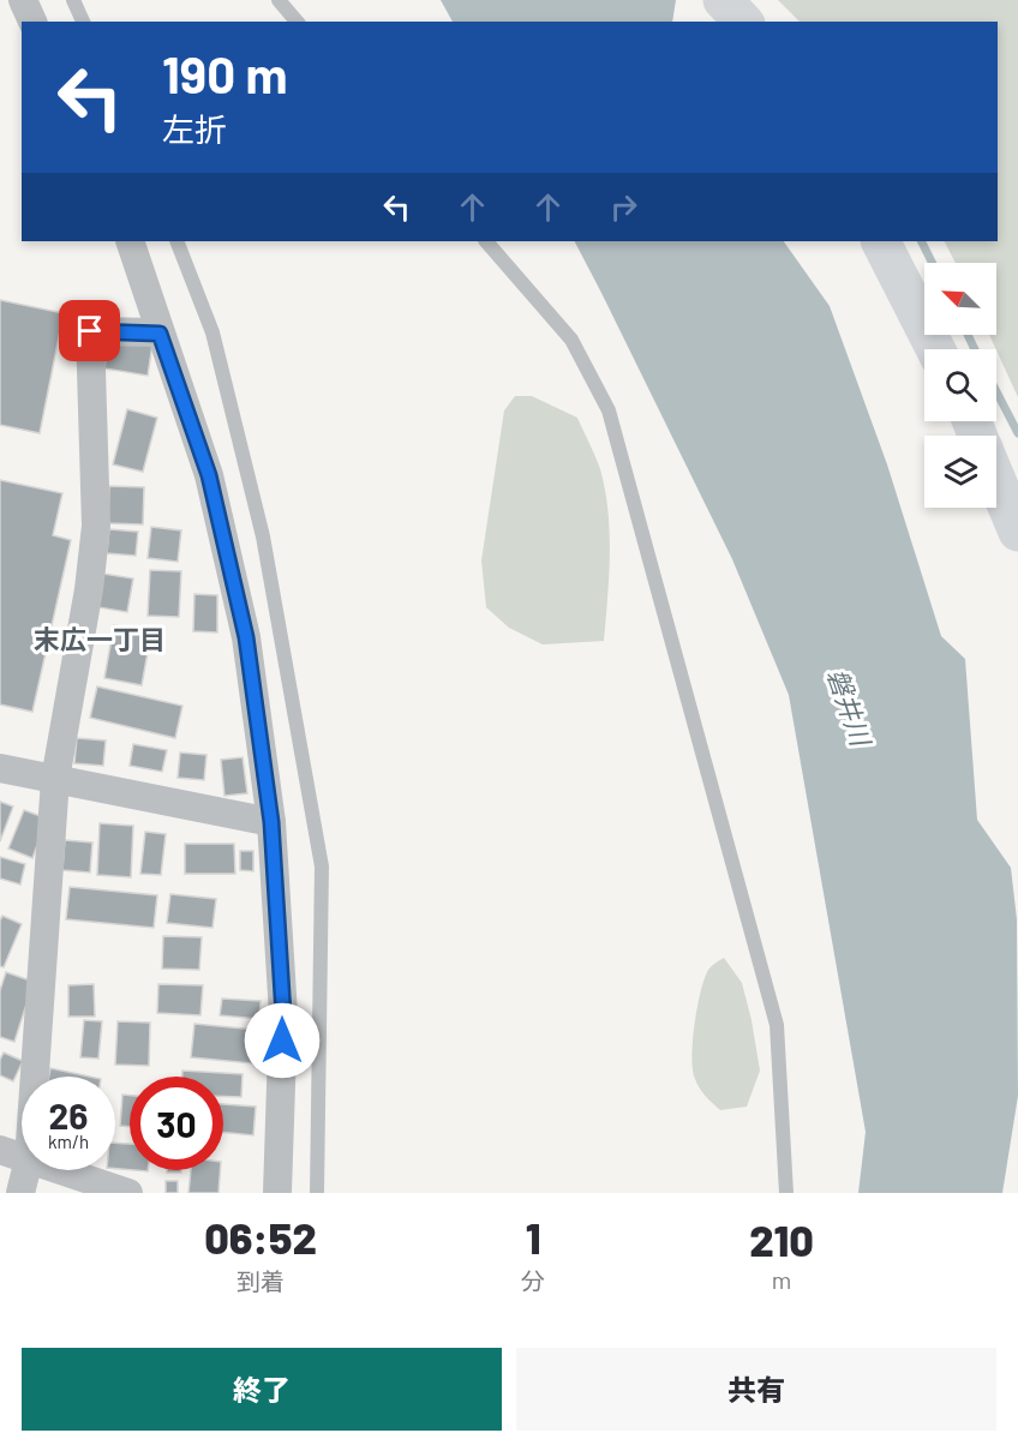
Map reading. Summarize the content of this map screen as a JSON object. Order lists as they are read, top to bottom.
{
  "districts": ["末広一丁目"],
  "water": ["磐井川"],
  "north": "top left",
  "page": {
    "turn": ["190 m", "左折"],
    "speed": "26 km/h",
    "limit": "30",
    "eta": [
      "06:52",
      "到着",
      "1",
      "分",
      "210",
      "m"
    ],
    "buttons": ["終了", "共有"]
  }
}
